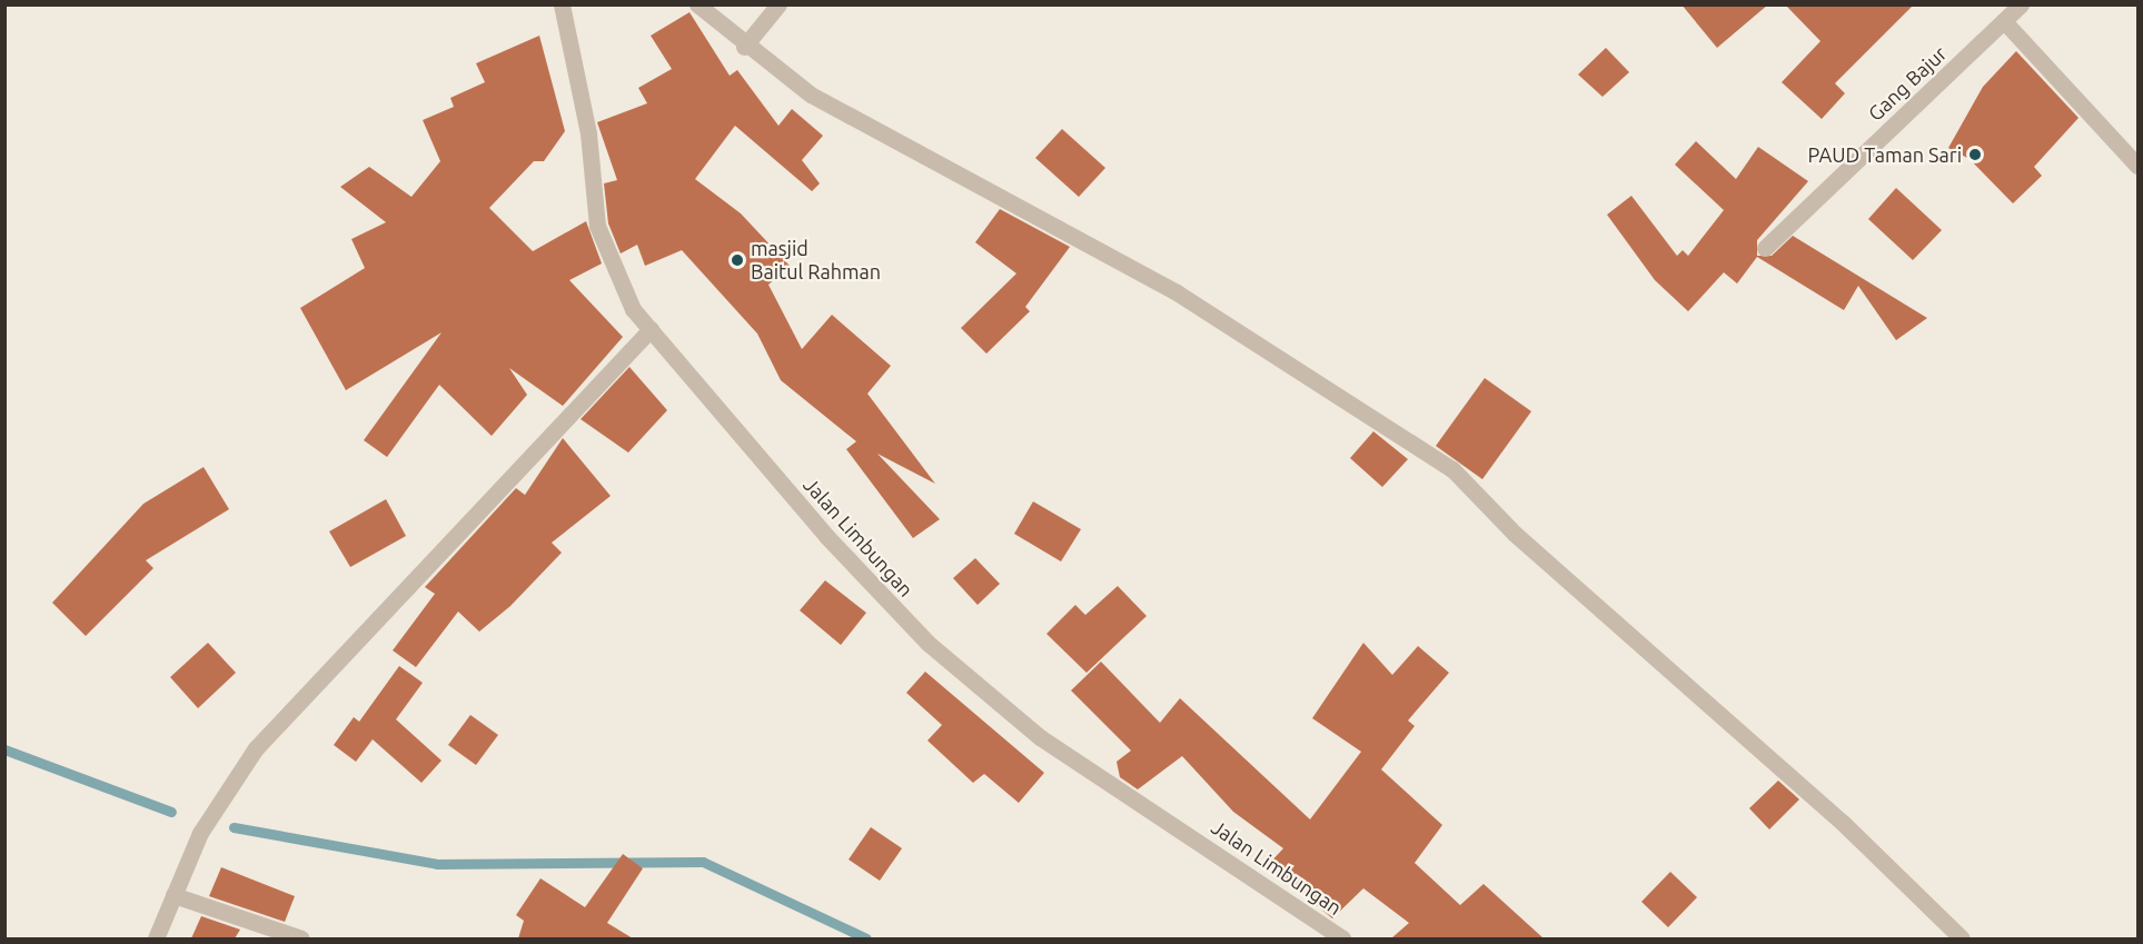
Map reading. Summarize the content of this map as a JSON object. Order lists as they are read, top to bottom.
{
  "streets": {
    "street": ["Gang Bajur", "Jalan Limbungan"]
  },
  "places": ["PAUD Taman Sari", "masjid Baitul Rahman"]
}
